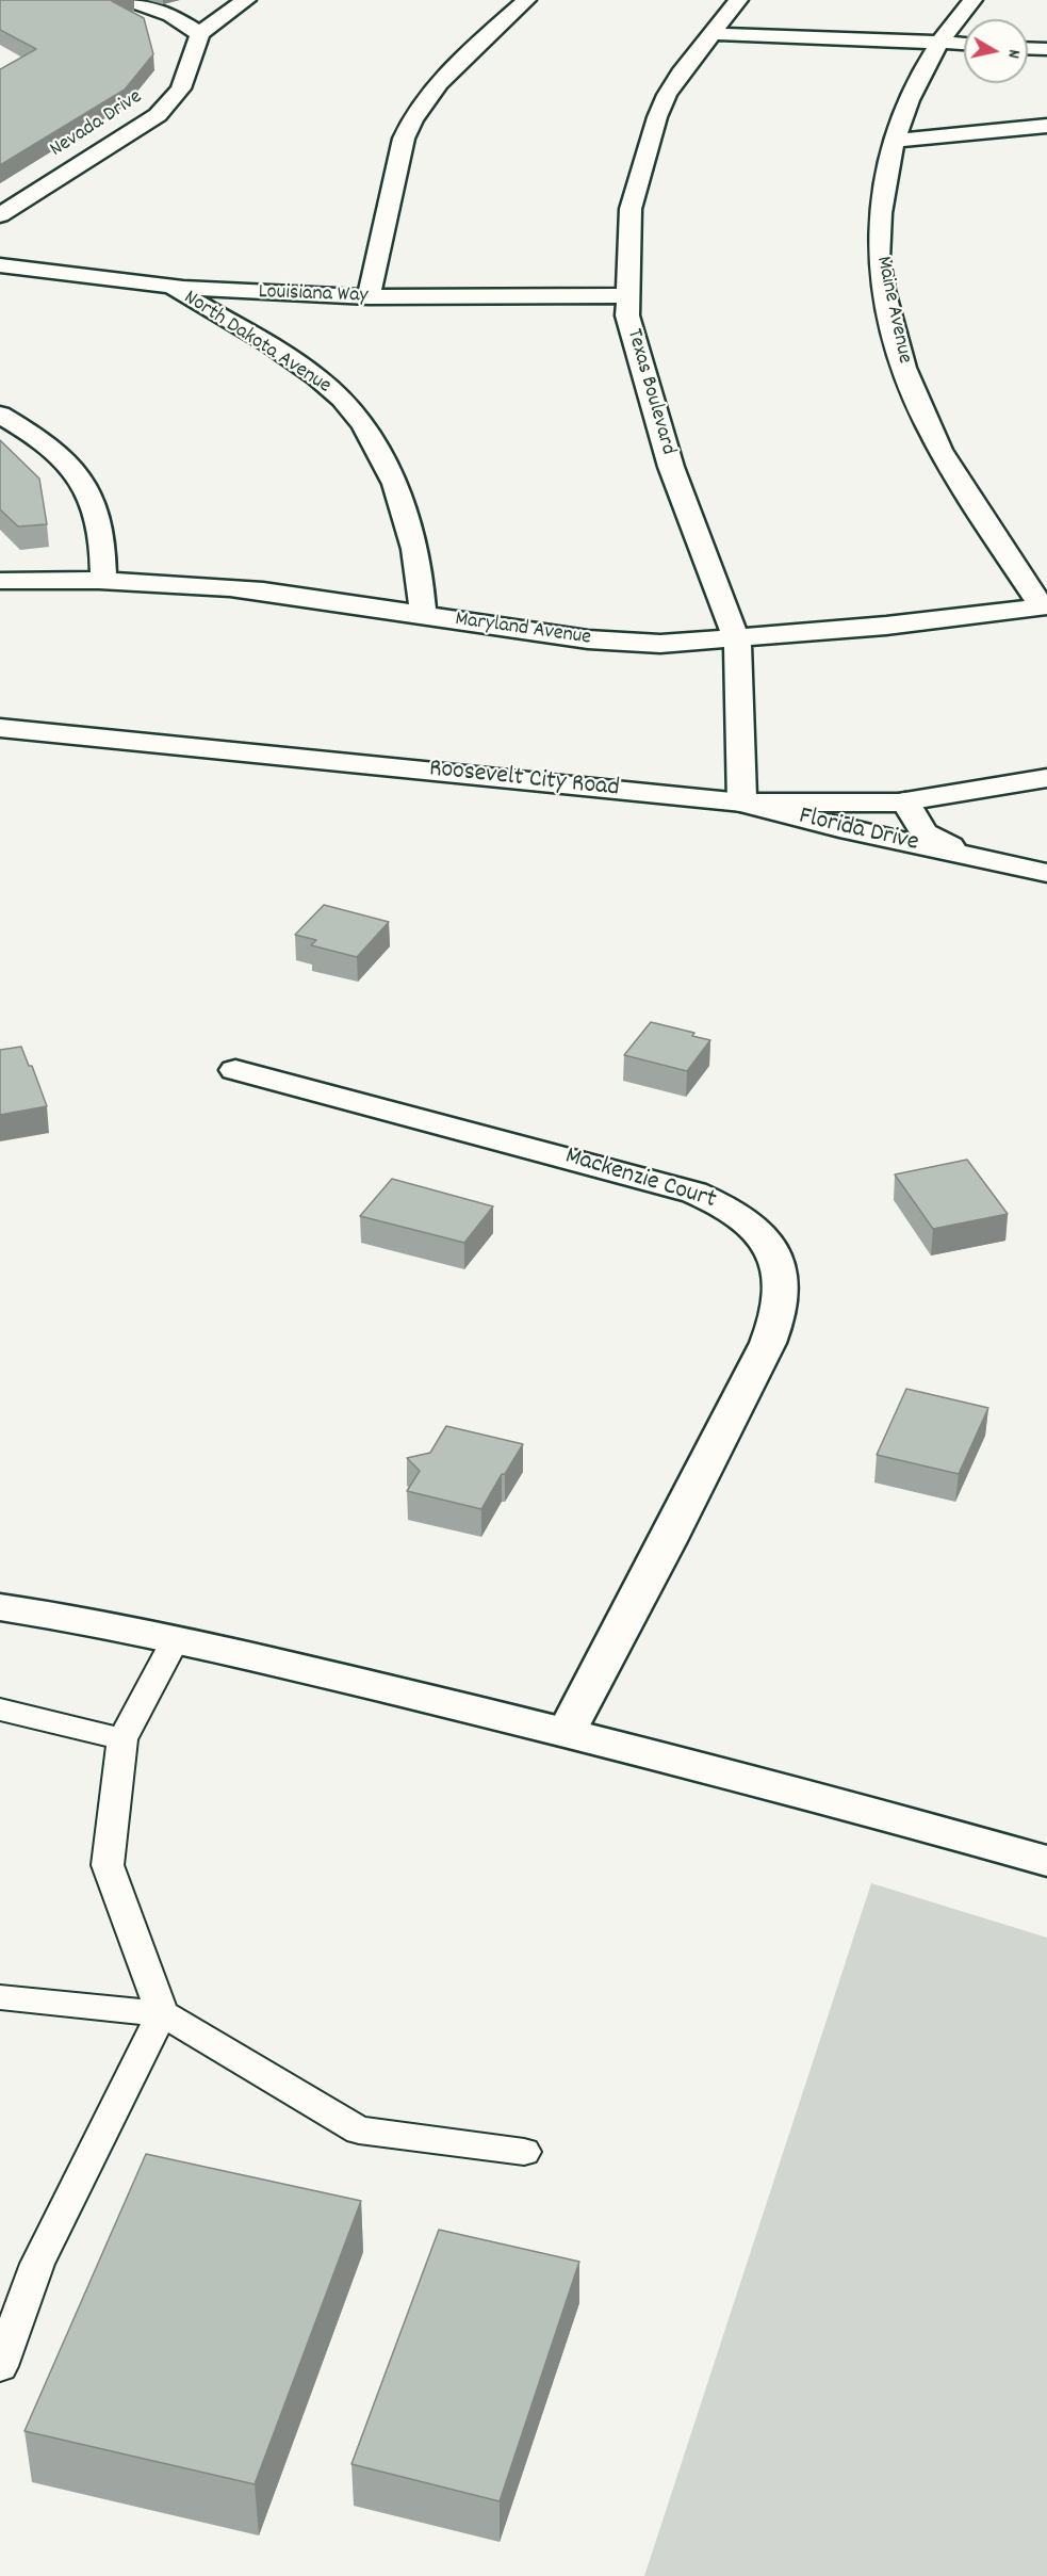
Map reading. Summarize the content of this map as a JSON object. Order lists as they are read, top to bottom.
{
  "streets": {
    "street": [
      "Nevada Drive",
      "Louisiana Way",
      "Maine Avenue",
      "North Dakota Avenue",
      "Texas Boulevard",
      "Maryland Avenue",
      "Roosevelt City Road",
      "Florida Drive",
      "Mackenzie Court"
    ]
  },
  "crossings": [
    ["Louisiana Way", "North Dakota Avenue"],
    ["Louisiana Way", "Texas Boulevard"],
    ["Maine Avenue", "Maryland Avenue"],
    ["North Dakota Avenue", "Maryland Avenue"],
    ["Texas Boulevard", "Maryland Avenue"],
    ["Texas Boulevard", "Roosevelt City Road"],
    ["Texas Boulevard", "Florida Drive"],
    ["Roosevelt City Road", "Florida Drive"]
  ],
  "north": "right"
}
